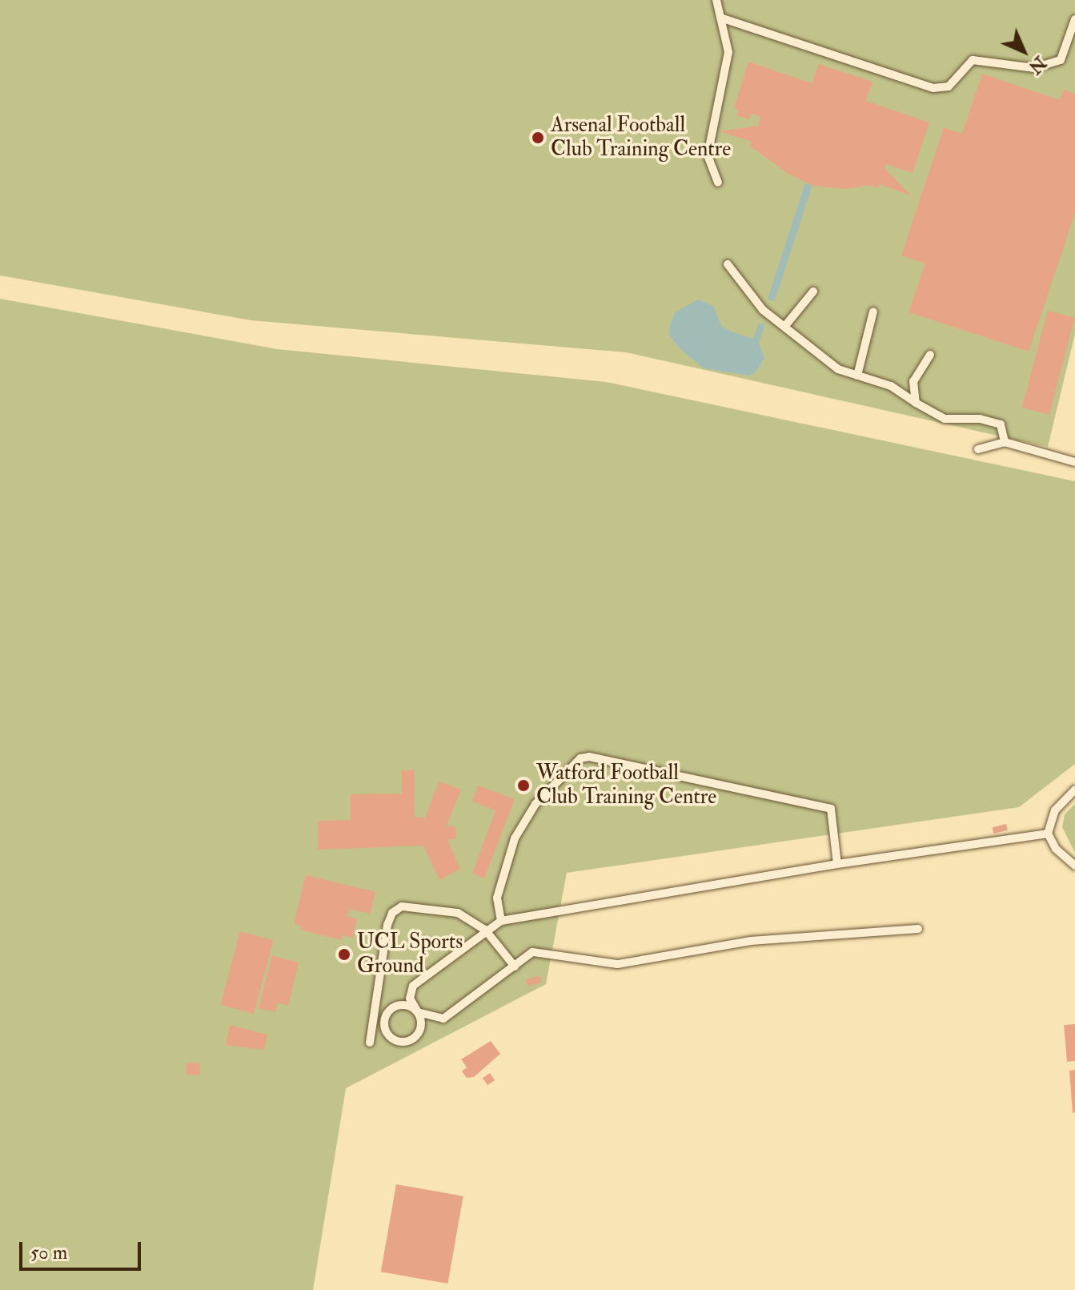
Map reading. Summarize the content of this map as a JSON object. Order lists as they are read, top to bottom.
{
  "places": ["Arsenal Football Club Training Centre", "Watford Football Club Training Centre", "UCL Sports Ground"],
  "scale_bar": "50 m",
  "north": "bottom right"
}
